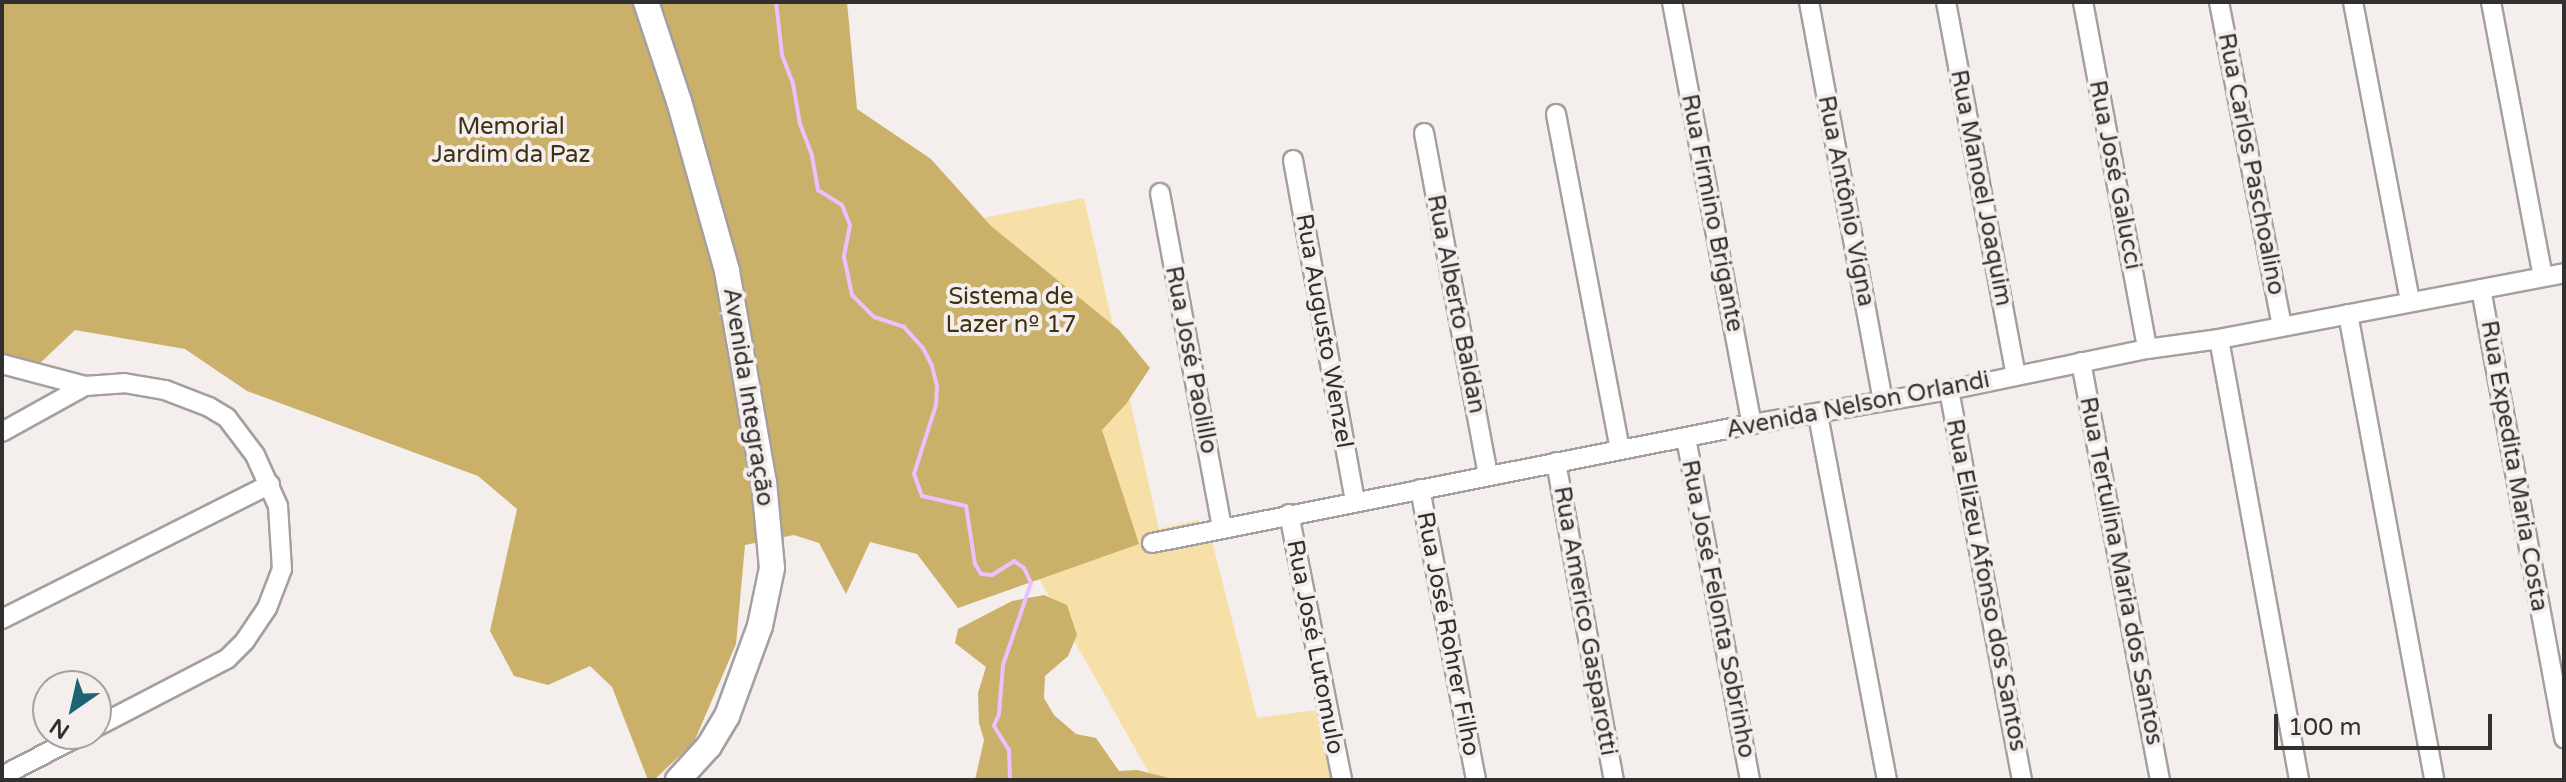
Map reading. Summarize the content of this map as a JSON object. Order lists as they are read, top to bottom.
{
  "streets": {
    "main road": ["Avenida Integração"],
    "street": [
      "Rua Carlos Paschoalino",
      "Rua José Galucci",
      "Rua Manoel Joaquim",
      "Rua Antônio Vigna",
      "Rua Firmino Brigante",
      "Rua Alberto Baldan",
      "Rua Augusto Wenzel",
      "Rua José Paolillo",
      "Avenida Nelson Orlandi",
      "Rua Expedita Maria Costa",
      "Rua Tertulina Maria dos Santos",
      "Rua Elizeu Afonso dos Santos",
      "Rua José Felonta Sobrinho",
      "Rua Americo Gasparotti",
      "Rua José Rohrer Filho",
      "Rua José Lutomulo"
    ]
  },
  "crossings": [
    ["Rua Carlos Paschoalino", "Avenida Nelson Orlandi"],
    ["Rua José Galucci", "Avenida Nelson Orlandi"],
    ["Rua Manoel Joaquim", "Avenida Nelson Orlandi"],
    ["Rua Antônio Vigna", "Avenida Nelson Orlandi"],
    ["Rua Firmino Brigante", "Avenida Nelson Orlandi"],
    ["Rua Alberto Baldan", "Avenida Nelson Orlandi"],
    ["Rua Augusto Wenzel", "Avenida Nelson Orlandi"],
    ["Rua José Paolillo", "Avenida Nelson Orlandi"],
    ["Avenida Nelson Orlandi", "Rua Expedita Maria Costa"],
    ["Avenida Nelson Orlandi", "Rua Tertulina Maria dos Santos"],
    ["Avenida Nelson Orlandi", "Rua Elizeu Afonso dos Santos"],
    ["Avenida Nelson Orlandi", "Rua José Felonta Sobrinho"],
    ["Avenida Nelson Orlandi", "Rua Americo Gasparotti"],
    ["Avenida Nelson Orlandi", "Rua José Rohrer Filho"],
    ["Avenida Nelson Orlandi", "Rua José Lutomulo"]
  ],
  "parks": ["Memorial Jardim da Paz", "Sistema de Lazer nº 17"],
  "scale_bar": "100 m",
  "north": "bottom left"
}
